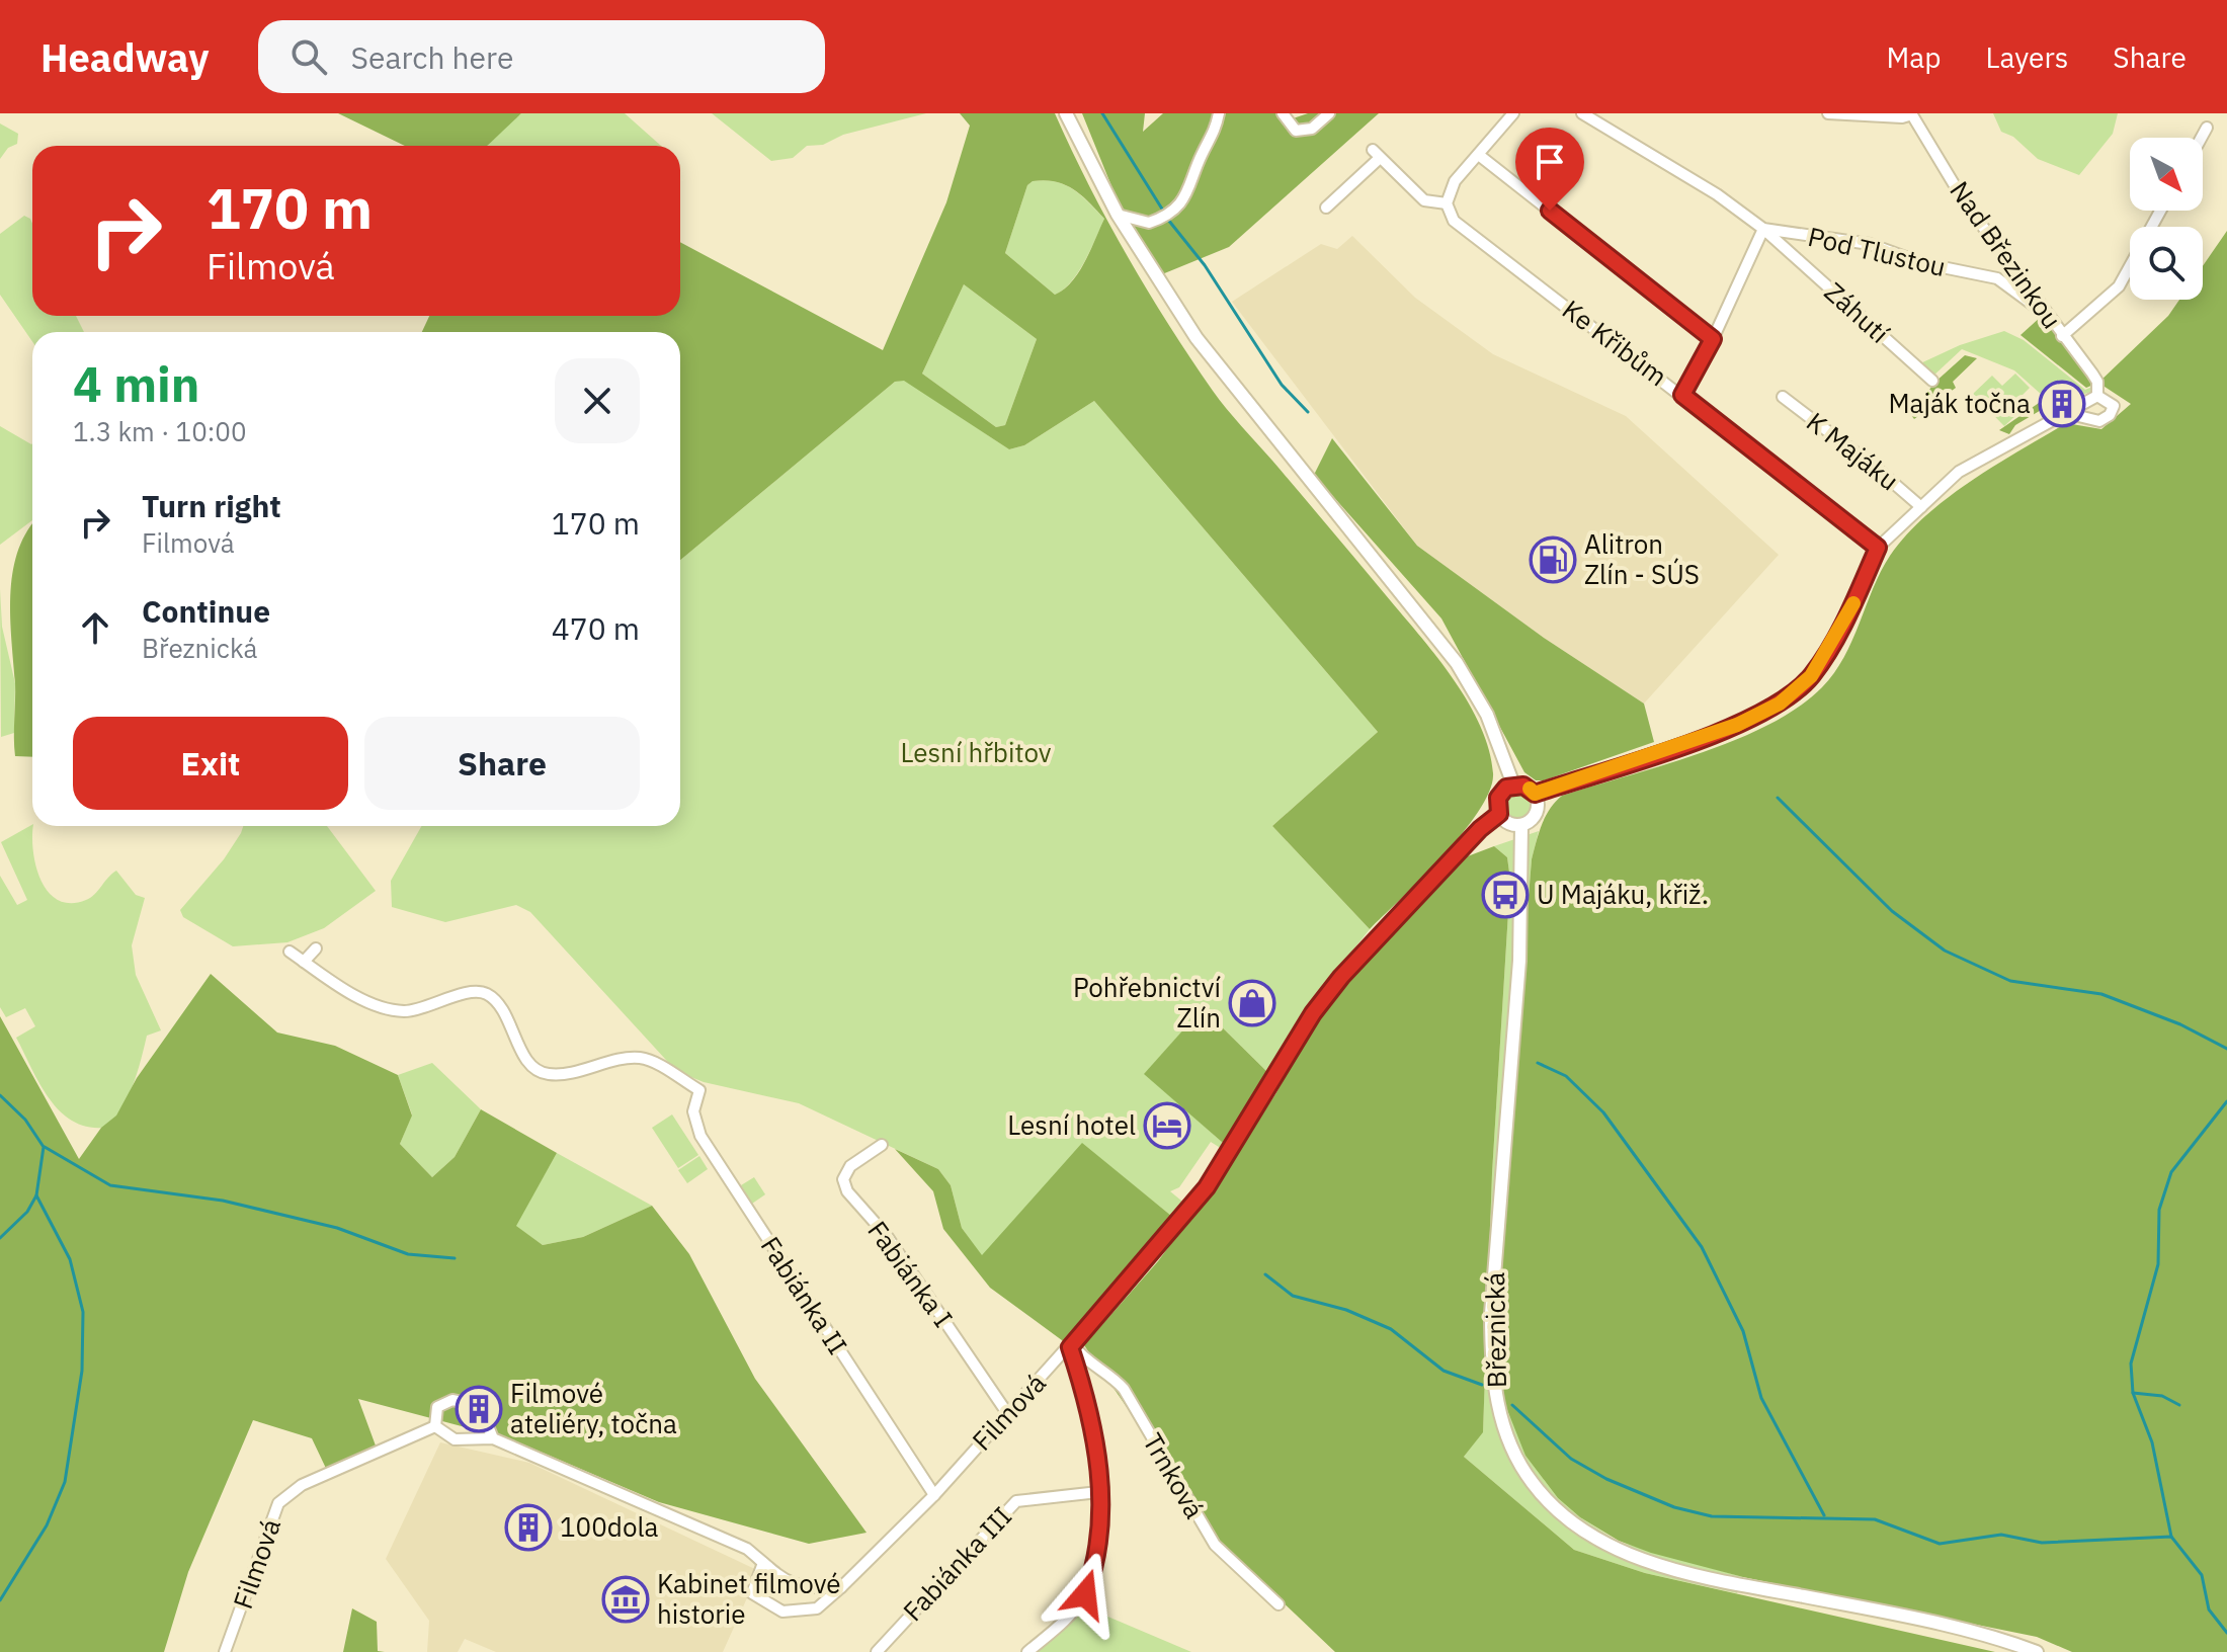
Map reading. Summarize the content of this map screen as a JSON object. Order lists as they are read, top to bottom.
{
  "streets": {
    "main road": ["Březnická"],
    "street": [
      "Pod Tlustou",
      "Nad Březinkou",
      "Záhutí",
      "Ke Křibům",
      "K Majáku",
      "Fabiánka I",
      "Fabiánka II",
      "Filmová",
      "Trnková",
      "Fabiánka III"
    ]
  },
  "crossings": [
    ["Pod Tlustou", "Nad Březinkou"],
    ["Pod Tlustou", "Záhutí"],
    ["Nad Březinkou", "K Majáku"],
    ["Ke Křibům", "K Majáku"],
    ["K Majáku", "Březnická"],
    ["K Majáku", "Filmová"],
    ["Fabiánka I", "Filmová"],
    ["Fabiánka II", "Filmová"],
    ["Březnická", "Filmová"],
    ["Filmová", "Trnková"]
  ],
  "parks": ["Lesní hřbitov"],
  "places": {
    "building": ["Maják točna", "Filmové ateliéry, točna", "100dola"],
    "fuel station": ["Alitron Zlín - SÚS"],
    "bus stop": ["U Majáku, křiž."],
    "shop": ["Pohřebnictví Zlín"],
    "hotel": ["Lesní hotel"],
    "museum": ["Kabinet filmové historie"]
  },
  "north": "bottom right",
  "page": {
    "header": "Headway",
    "search": "Search here",
    "nav": ["Map", "Layers", "Share"],
    "turn": ["170 m", "Filmová"],
    "heading": ["4 min", "1.3 km · 10:00"],
    "list": [
      {
        "name": "Turn right",
        "note": "Filmová",
        "value": "170 m"
      },
      {
        "name": "Continue",
        "note": "Březnická",
        "value": "470 m"
      }
    ],
    "buttons": ["Exit", "Share"]
  }
}
